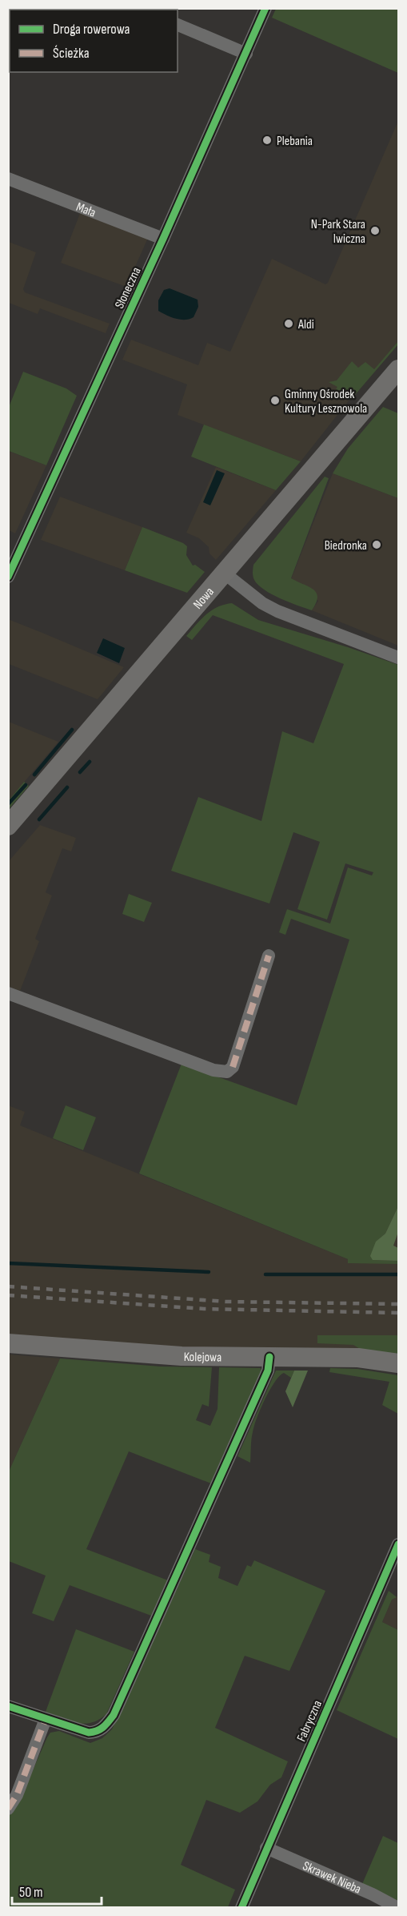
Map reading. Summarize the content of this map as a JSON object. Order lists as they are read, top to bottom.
{
  "streets": {
    "main road": ["Nowa", "Kolejowa"],
    "street": [
      "Mała",
      "Słoneczna",
      "Fabryczna",
      "Skrawek Nieba"
    ]
  },
  "crossings": [
    ["Mała", "Słoneczna"],
    ["Fabryczna", "Skrawek Nieba"]
  ],
  "places": [
    "Plebania",
    "N-Park Stara Iwiczna",
    "Aldi",
    "Gminny Ośrodek Kultury Lesznowola",
    "Biedronka"
  ],
  "legend": ["Droga rowerowa", "Ścieżka"],
  "scale_bar": "50 m"
}
